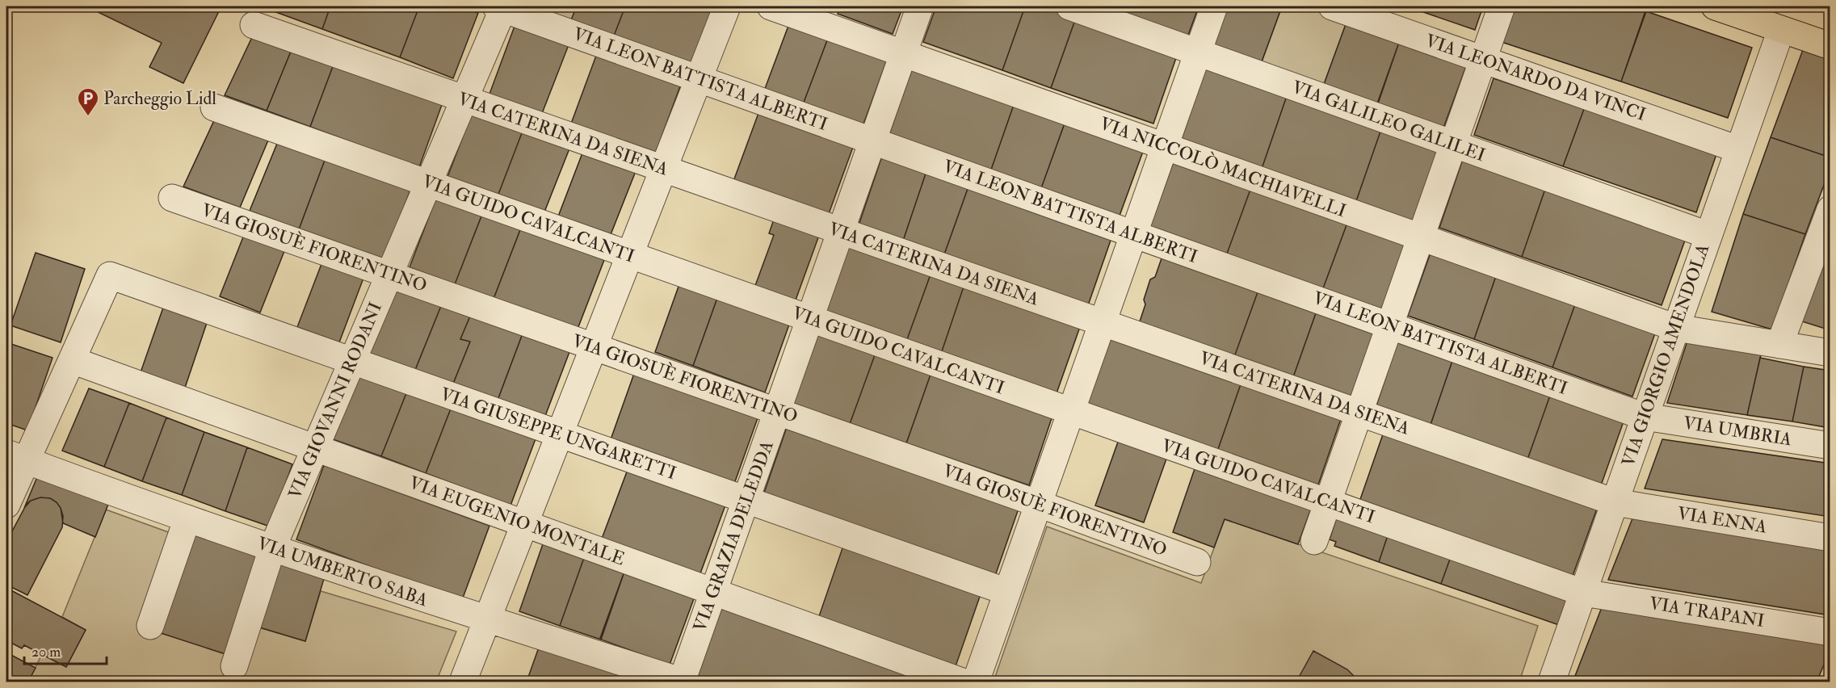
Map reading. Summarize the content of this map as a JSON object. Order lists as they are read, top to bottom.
{
  "streets": {
    "street": [
      "VIA LEONARDO DA VINCI",
      "VIA LEON BATTISTA ALBERTI",
      "VIA GALILEO GALILEI",
      "VIA CATERINA DA SIENA",
      "VIA NICCOLÒ MACHIAVELLI",
      "VIA GUIDO CAVALCANTI",
      "VIA GIOSUÈ FIORENTINO",
      "VIA GIORGIO AMENDOLA",
      "VIA GIOVANNI RODANI",
      "VIA UMBRIA",
      "VIA GIUSEPPE UNGARETTI",
      "VIA ENNA",
      "VIA EUGENIO MONTALE",
      "VIA GRAZIA DELEDDA",
      "VIA UMBERTO SABA",
      "VIA TRAPANI"
    ]
  },
  "crossings": [
    ["VIA LEONARDO DA VINCI", "VIA GIORGIO AMENDOLA"],
    ["VIA LEON BATTISTA ALBERTI", "VIA GIORGIO AMENDOLA"],
    ["VIA LEON BATTISTA ALBERTI", "VIA GIOVANNI RODANI"],
    ["VIA LEON BATTISTA ALBERTI", "VIA UMBRIA"],
    ["VIA LEON BATTISTA ALBERTI", "VIA GRAZIA DELEDDA"],
    ["VIA GALILEO GALILEI", "VIA GIORGIO AMENDOLA"],
    ["VIA CATERINA DA SIENA", "VIA GIORGIO AMENDOLA"],
    ["VIA CATERINA DA SIENA", "VIA GIOVANNI RODANI"],
    ["VIA CATERINA DA SIENA", "VIA ENNA"],
    ["VIA CATERINA DA SIENA", "VIA GRAZIA DELEDDA"],
    ["VIA NICCOLÒ MACHIAVELLI", "VIA GIORGIO AMENDOLA"],
    ["VIA NICCOLÒ MACHIAVELLI", "VIA GRAZIA DELEDDA"],
    ["VIA GUIDO CAVALCANTI", "VIA GIORGIO AMENDOLA"],
    ["VIA GUIDO CAVALCANTI", "VIA GIOVANNI RODANI"],
    ["VIA GUIDO CAVALCANTI", "VIA GRAZIA DELEDDA"],
    ["VIA GUIDO CAVALCANTI", "VIA TRAPANI"],
    ["VIA GIOSUÈ FIORENTINO", "VIA GIOVANNI RODANI"],
    ["VIA GIOSUÈ FIORENTINO", "VIA GRAZIA DELEDDA"],
    ["VIA GIORGIO AMENDOLA", "VIA UMBRIA"],
    ["VIA GIORGIO AMENDOLA", "VIA ENNA"],
    ["VIA GIORGIO AMENDOLA", "VIA TRAPANI"],
    ["VIA GIOVANNI RODANI", "VIA GIUSEPPE UNGARETTI"],
    ["VIA GIOVANNI RODANI", "VIA EUGENIO MONTALE"],
    ["VIA GIOVANNI RODANI", "VIA UMBERTO SABA"],
    ["VIA GIUSEPPE UNGARETTI", "VIA EUGENIO MONTALE"],
    ["VIA GIUSEPPE UNGARETTI", "VIA GRAZIA DELEDDA"],
    ["VIA EUGENIO MONTALE", "VIA GRAZIA DELEDDA"],
    ["VIA GRAZIA DELEDDA", "VIA UMBERTO SABA"]
  ],
  "places": {
    "parking": ["Parcheggio Lidl"]
  },
  "scale_bar": "20 m"
}
